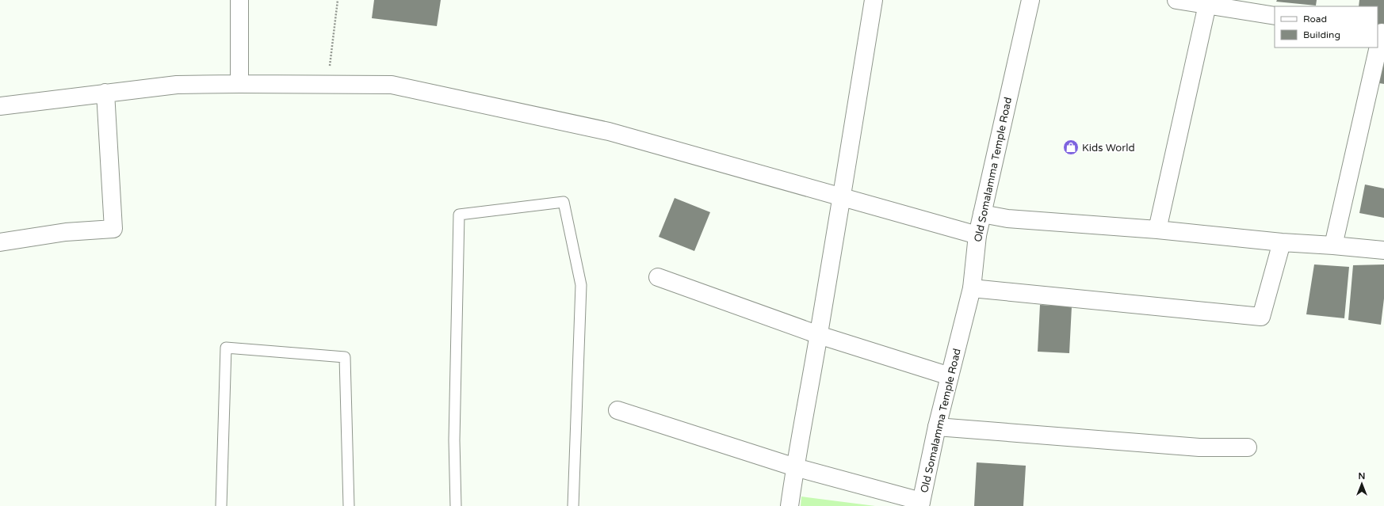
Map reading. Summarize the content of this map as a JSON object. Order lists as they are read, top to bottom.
{
  "streets": {
    "street": ["Old Somalamma Temple Road"]
  },
  "places": {
    "shop": ["Kids World"]
  },
  "legend": ["Road", "Building"],
  "north": "top"
}
